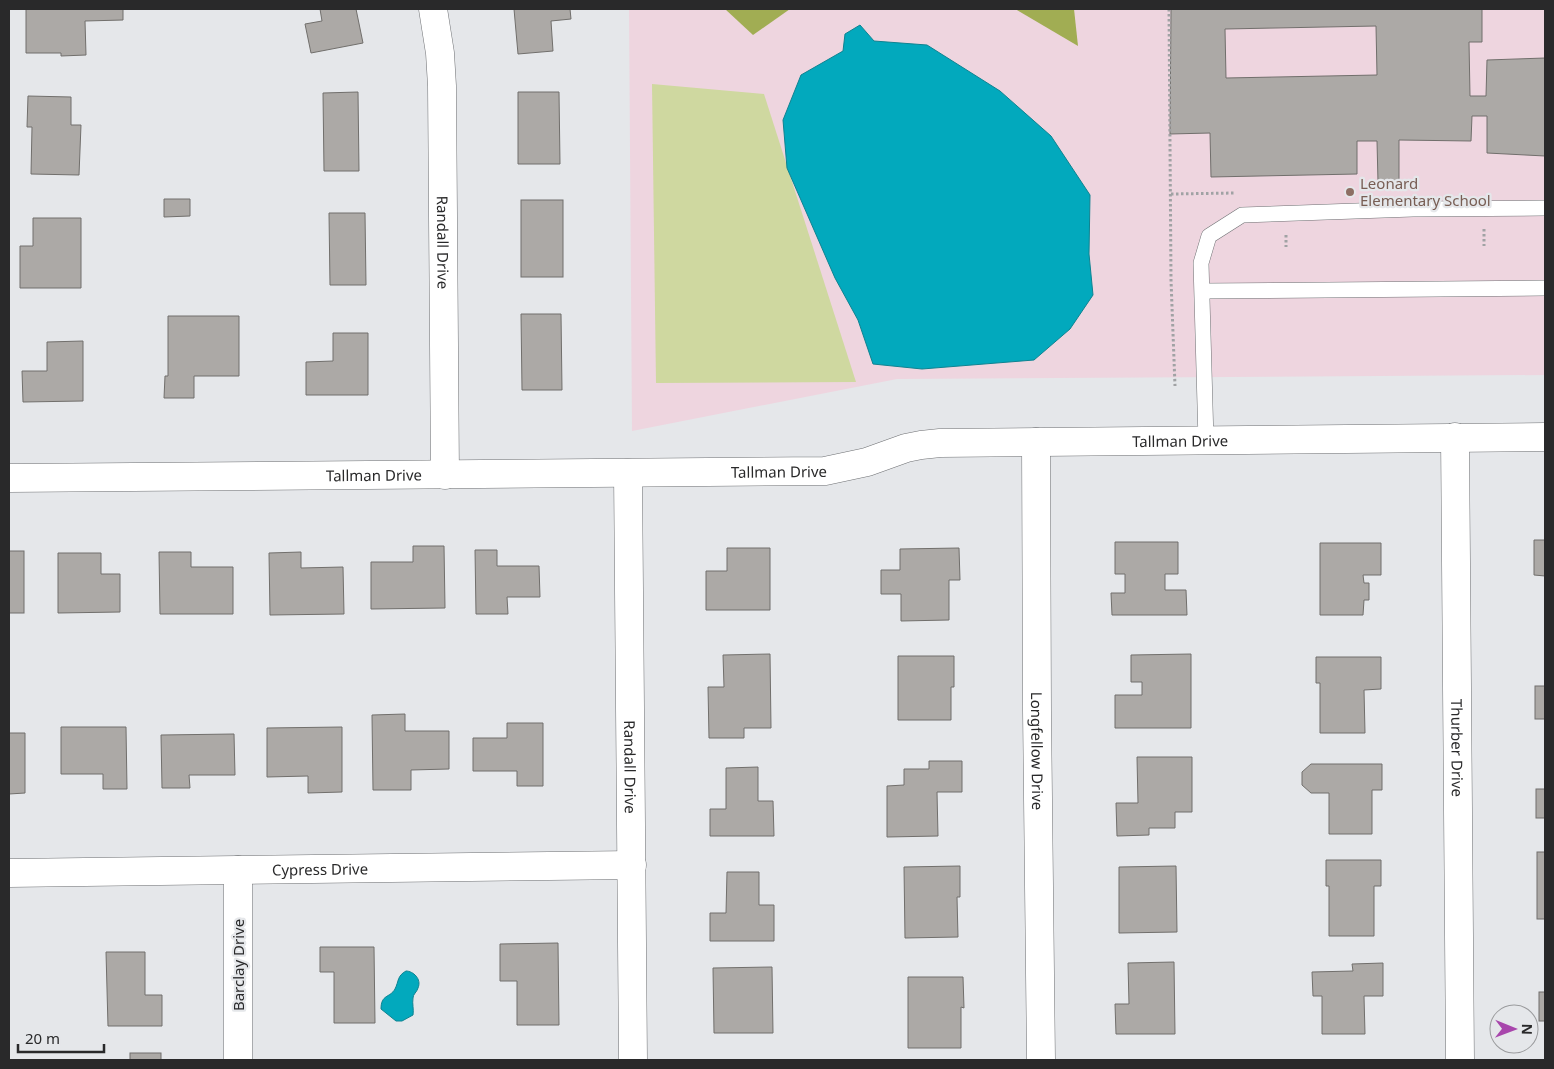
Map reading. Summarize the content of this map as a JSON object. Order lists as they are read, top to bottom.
{
  "streets": {
    "street": [
      "Randall Drive",
      "Tallman Drive",
      "Thurber Drive",
      "Longfellow Drive",
      "Cypress Drive",
      "Barclay Drive"
    ]
  },
  "crossings": [
    ["Randall Drive", "Tallman Drive"],
    ["Randall Drive", "Cypress Drive"],
    ["Tallman Drive", "Thurber Drive"],
    ["Tallman Drive", "Longfellow Drive"],
    ["Cypress Drive", "Barclay Drive"]
  ],
  "places": ["Leonard Elementary School"],
  "scale_bar": "20 m",
  "north": "right"
}
